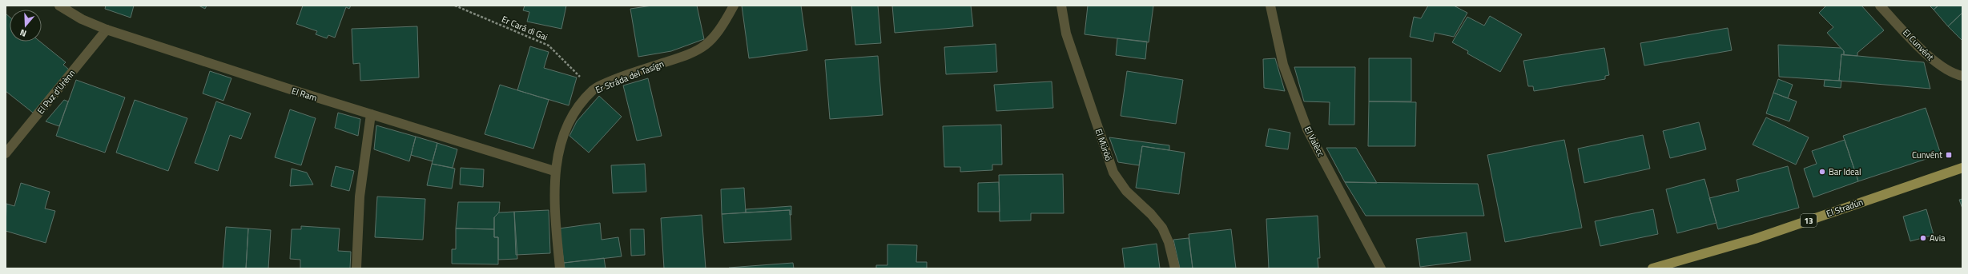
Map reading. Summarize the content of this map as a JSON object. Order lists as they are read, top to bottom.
{
  "streets": {
    "main road": ["El Stradún", "13"],
    "street": [
      "El Cunvént",
      "Er Stráda del Tasígn",
      "El Puz d'Urènn",
      "El Ram",
      "El Valècc",
      "El Müröö"
    ],
    "path": ["Er Cará di Gai"]
  },
  "crossings": [
    ["Er Cará di Gai", "Er Stráda del Tasígn"],
    ["Er Stráda del Tasígn", "El Ram"],
    ["El Puz d'Urènn", "El Ram"]
  ],
  "places": {
    "transit": ["Cunvént"],
    "other": ["Bar Ideal", "Avia"]
  },
  "north": "bottom"
}
